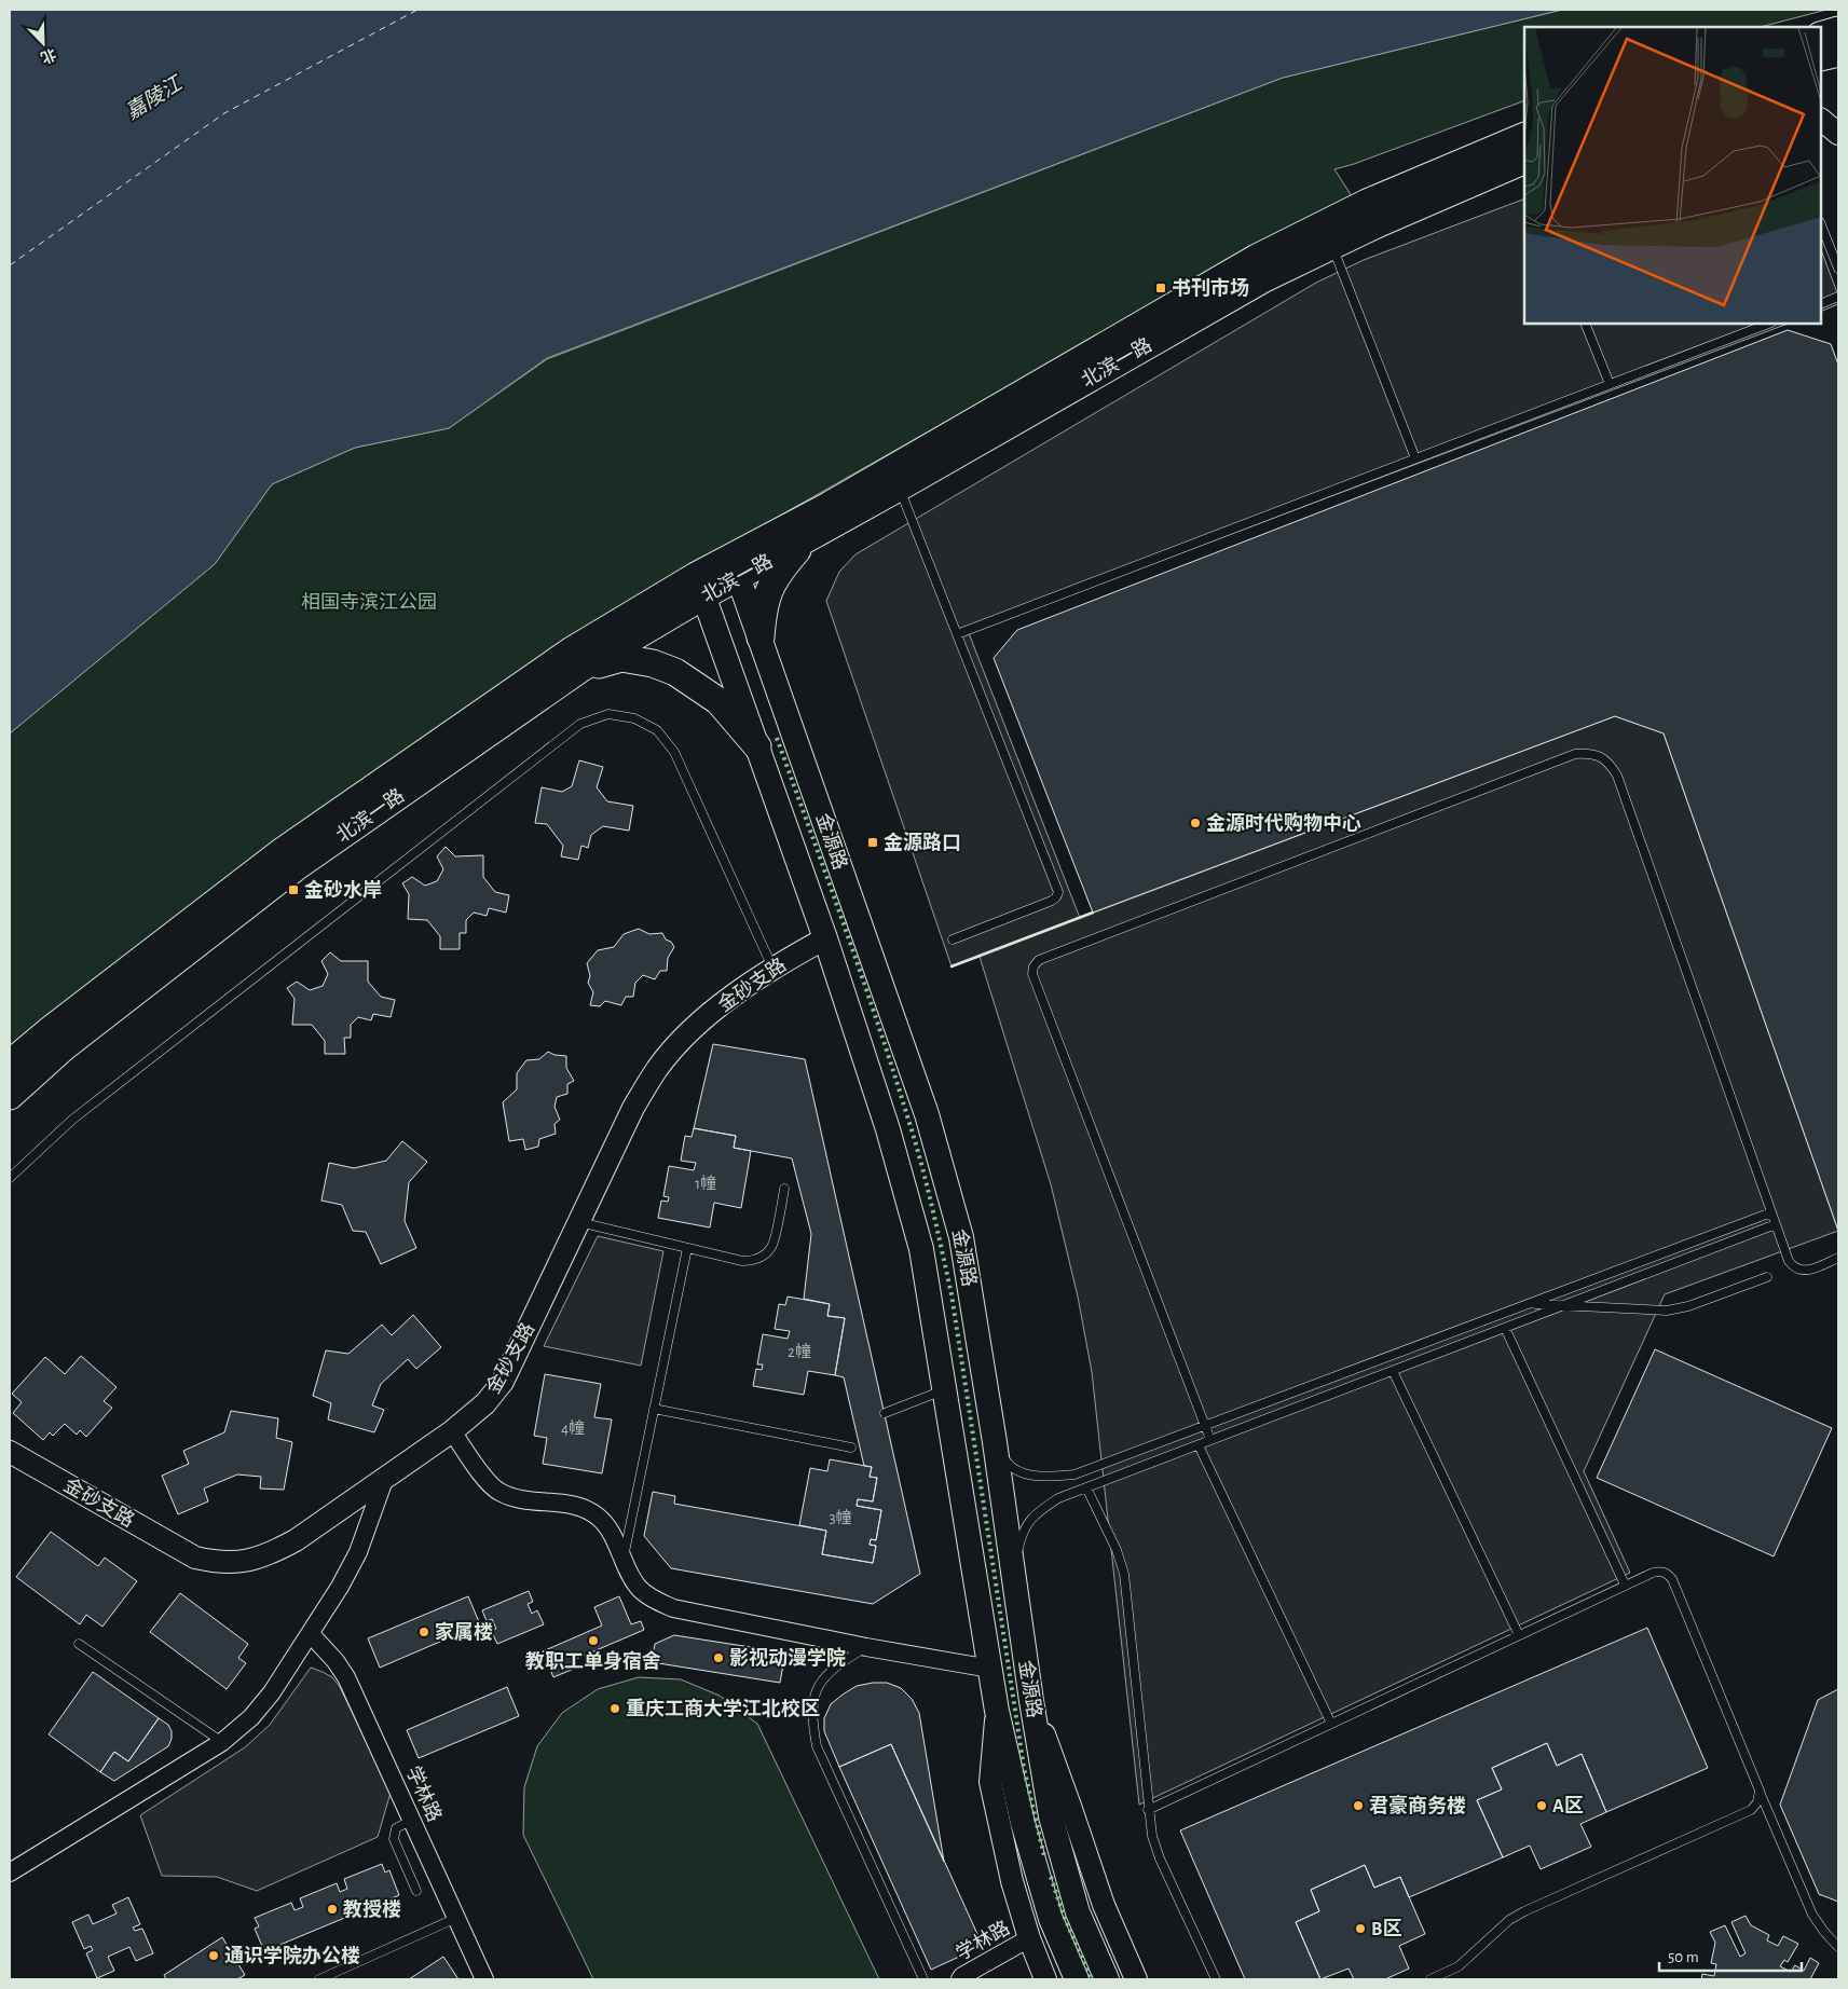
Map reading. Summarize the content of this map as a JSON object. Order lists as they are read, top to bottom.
{
  "streets": {
    "main road": ["北滨一路", "金源路"],
    "street": ["金砂支路", "学林路"]
  },
  "crossings": [
    ["北滨一路", "金源路"],
    ["金源路", "金砂支路"]
  ],
  "water": ["嘉陵江"],
  "parks": ["相国寺滨江公园"],
  "places": {
    "transit": ["书刊市场", "金源路口", "金砂水岸"],
    "other": [
      "金源时代购物中心",
      "家属楼",
      "教职工单身宿舍",
      "影视动漫学院",
      "重庆工商大学江北校区",
      "君豪商务楼",
      "A区",
      "教授楼",
      "B区",
      "通识学院办公楼"
    ]
  },
  "house_numbers": [
    "1幢",
    "2幢",
    "4幢",
    "3幢"
  ],
  "scale_bar": "50 m",
  "north": "bottom right"
}
